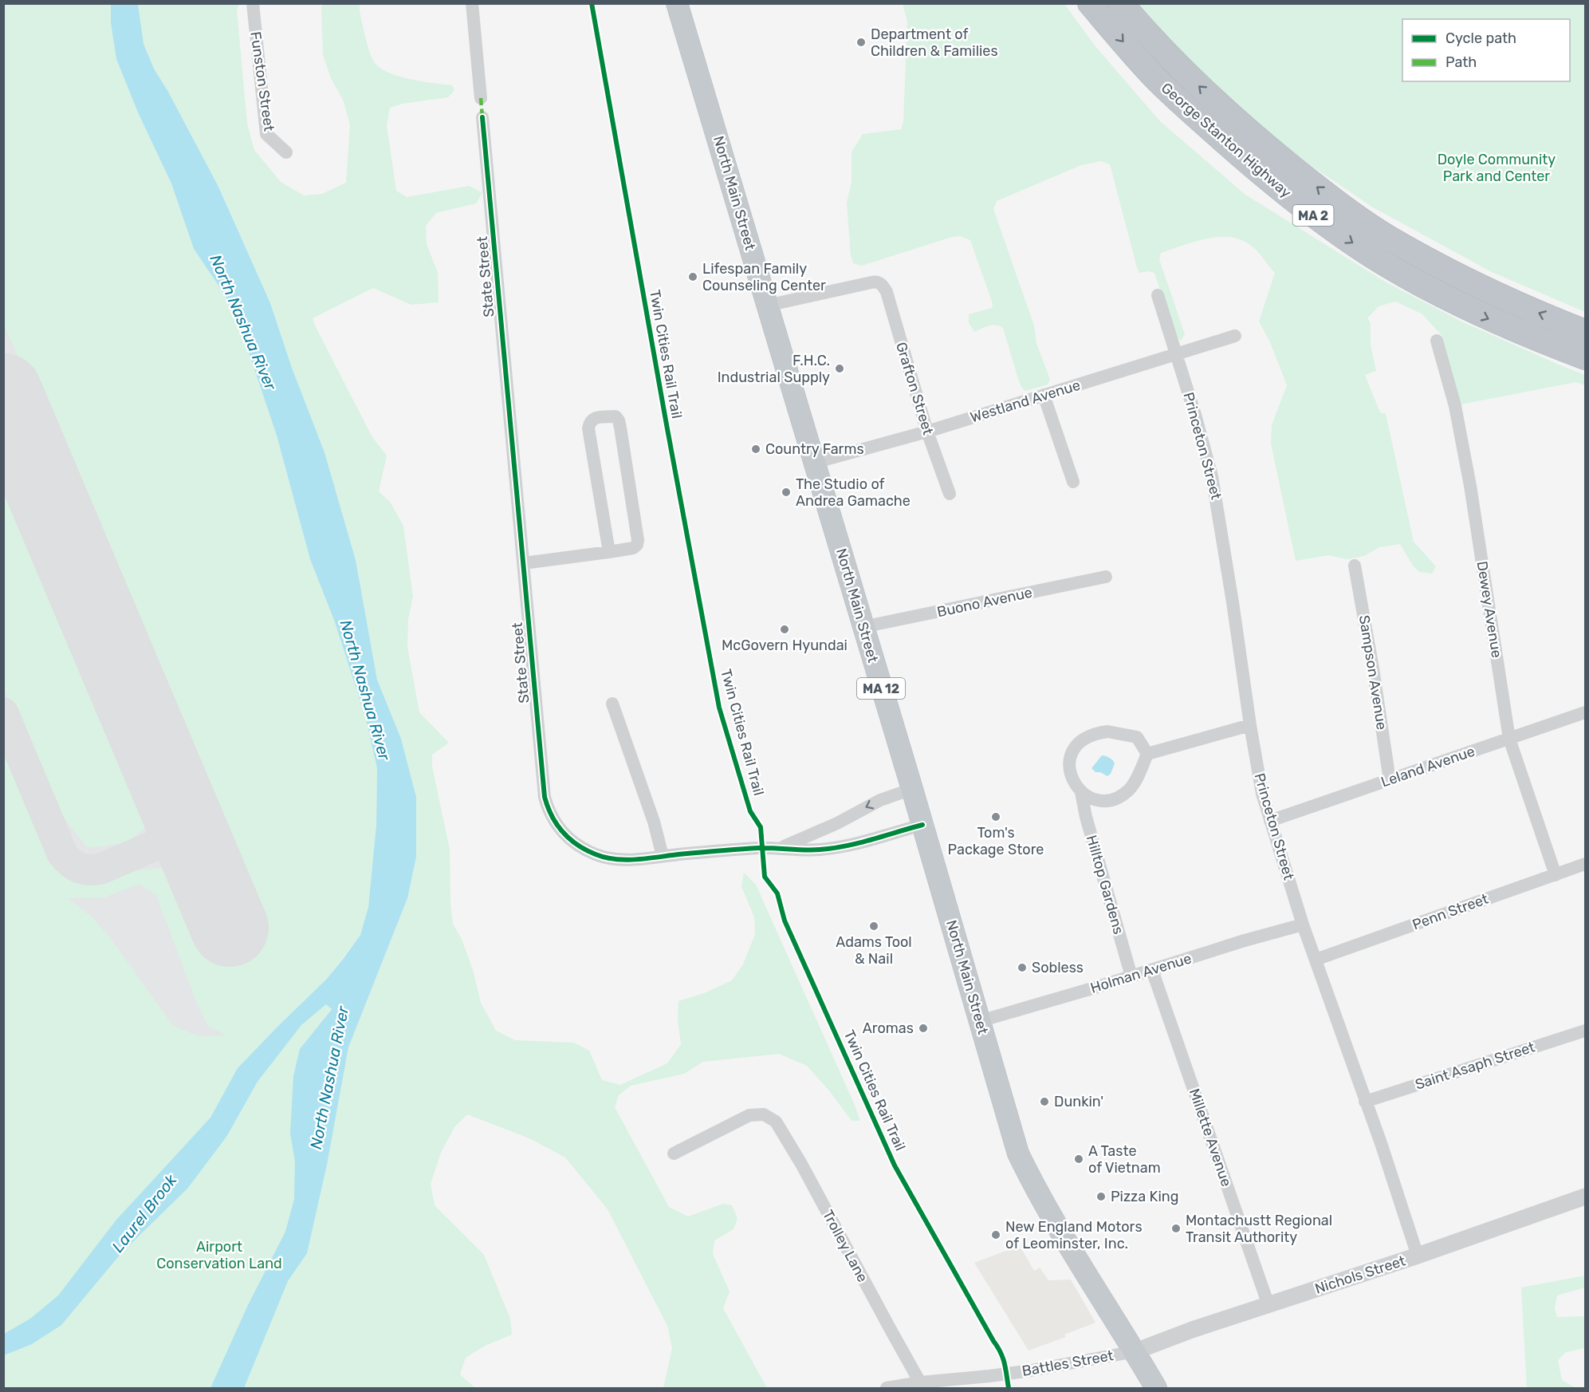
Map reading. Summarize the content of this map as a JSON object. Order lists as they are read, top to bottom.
{
  "streets": {
    "highway": [
      "George Stanton Highway",
      "North Main Street",
      "MA 2",
      "MA 12"
    ],
    "street": [
      "Funston Street",
      "State Street",
      "Grafton Street",
      "Westland Avenue",
      "Princeton Street",
      "Buono Avenue",
      "Dewey Avenue",
      "Sampson Avenue",
      "Leland Avenue",
      "Hilltop Gardens",
      "Penn Street",
      "Holman Avenue",
      "Saint Asaph Street",
      "Millette Avenue",
      "Trolley Lane",
      "Nichols Street",
      "Battles Street"
    ],
    "cycle path": ["Twin Cities Rail Trail"]
  },
  "crossings": [
    ["North Main Street", "State Street"],
    ["North Main Street", "Grafton Street"],
    ["North Main Street", "Westland Avenue"],
    ["North Main Street", "Buono Avenue"],
    ["North Main Street", "MA 12"],
    ["North Main Street", "Holman Avenue"],
    ["North Main Street", "Nichols Street"],
    ["North Main Street", "Battles Street"],
    ["Grafton Street", "Westland Avenue"],
    ["Westland Avenue", "Princeton Street"],
    ["Princeton Street", "Leland Avenue"],
    ["Princeton Street", "Penn Street"],
    ["Princeton Street", "Holman Avenue"],
    ["Princeton Street", "Saint Asaph Street"],
    ["Princeton Street", "Nichols Street"],
    ["Dewey Avenue", "Leland Avenue"],
    ["Dewey Avenue", "Penn Street"],
    ["Sampson Avenue", "Leland Avenue"],
    ["MA 12", "Nichols Street"],
    ["MA 12", "Battles Street"],
    ["Hilltop Gardens", "Holman Avenue"],
    ["Holman Avenue", "Millette Avenue"],
    ["Millette Avenue", "Nichols Street"],
    ["Trolley Lane", "Battles Street"],
    ["Nichols Street", "Battles Street"]
  ],
  "water": ["North Nashua River", "Laurel Brook"],
  "parks": ["Doyle Community Park and Center", "Airport Conservation Land"],
  "places": [
    "Department of Children & Families",
    "Lifespan Family Counseling Center",
    "F.H.C. Industrial Supply",
    "Country Farms",
    "The Studio of Andrea Gamache",
    "McGovern Hyundai",
    "Tom's Package Store",
    "Adams Tool & Nail",
    "Sobless",
    "Aromas",
    "Dunkin'",
    "A Taste of Vietnam",
    "Pizza King",
    "Montachustt Regional Transit Authority",
    "New England Motors of Leominster, Inc."
  ],
  "legend": ["Cycle path", "Path"]
}
